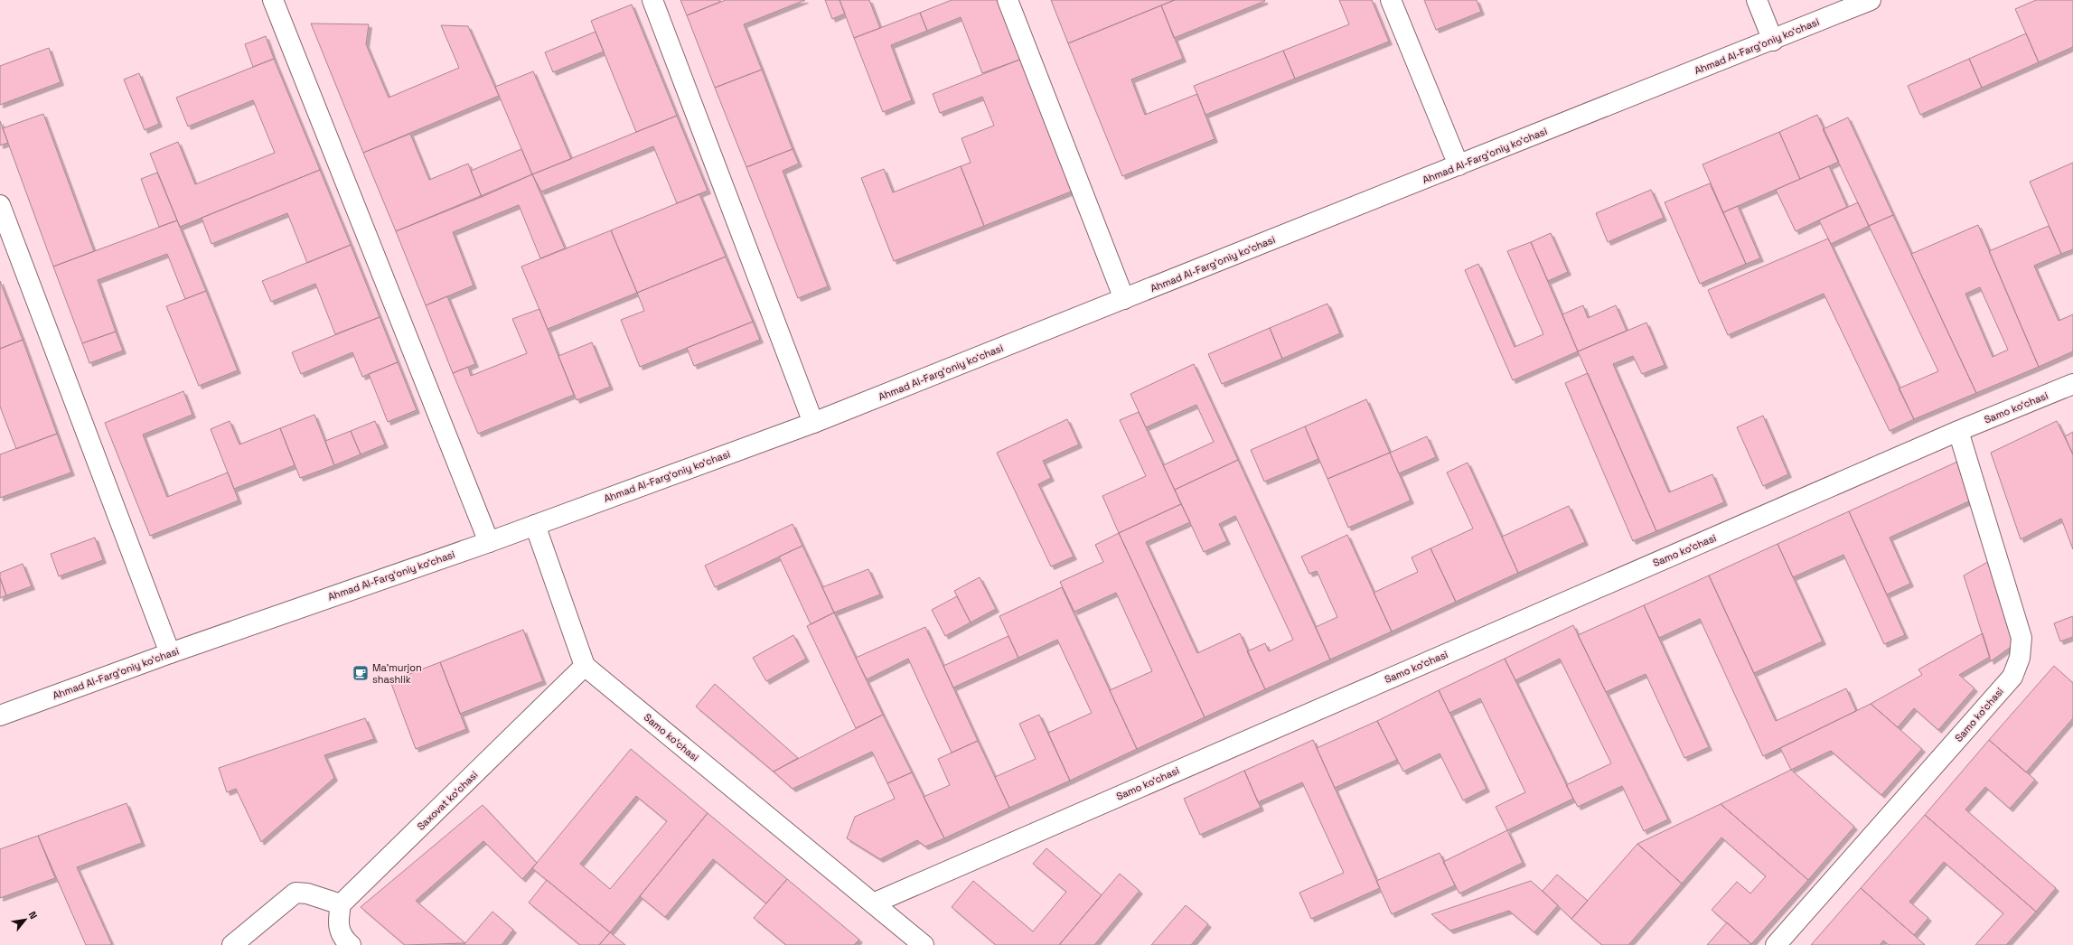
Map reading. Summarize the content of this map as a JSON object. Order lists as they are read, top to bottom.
{
  "streets": {
    "street": ["Ahmad Al-Fargʻoniy koʻchasi", "Samo koʻchasi", "Saxovat koʻchasi"]
  },
  "crossings": [
    ["Samo koʻchasi", "Saxovat koʻchasi"]
  ],
  "places": {
    "cafe": ["Ma'murjon shashlik"]
  },
  "north": "top right"
}
